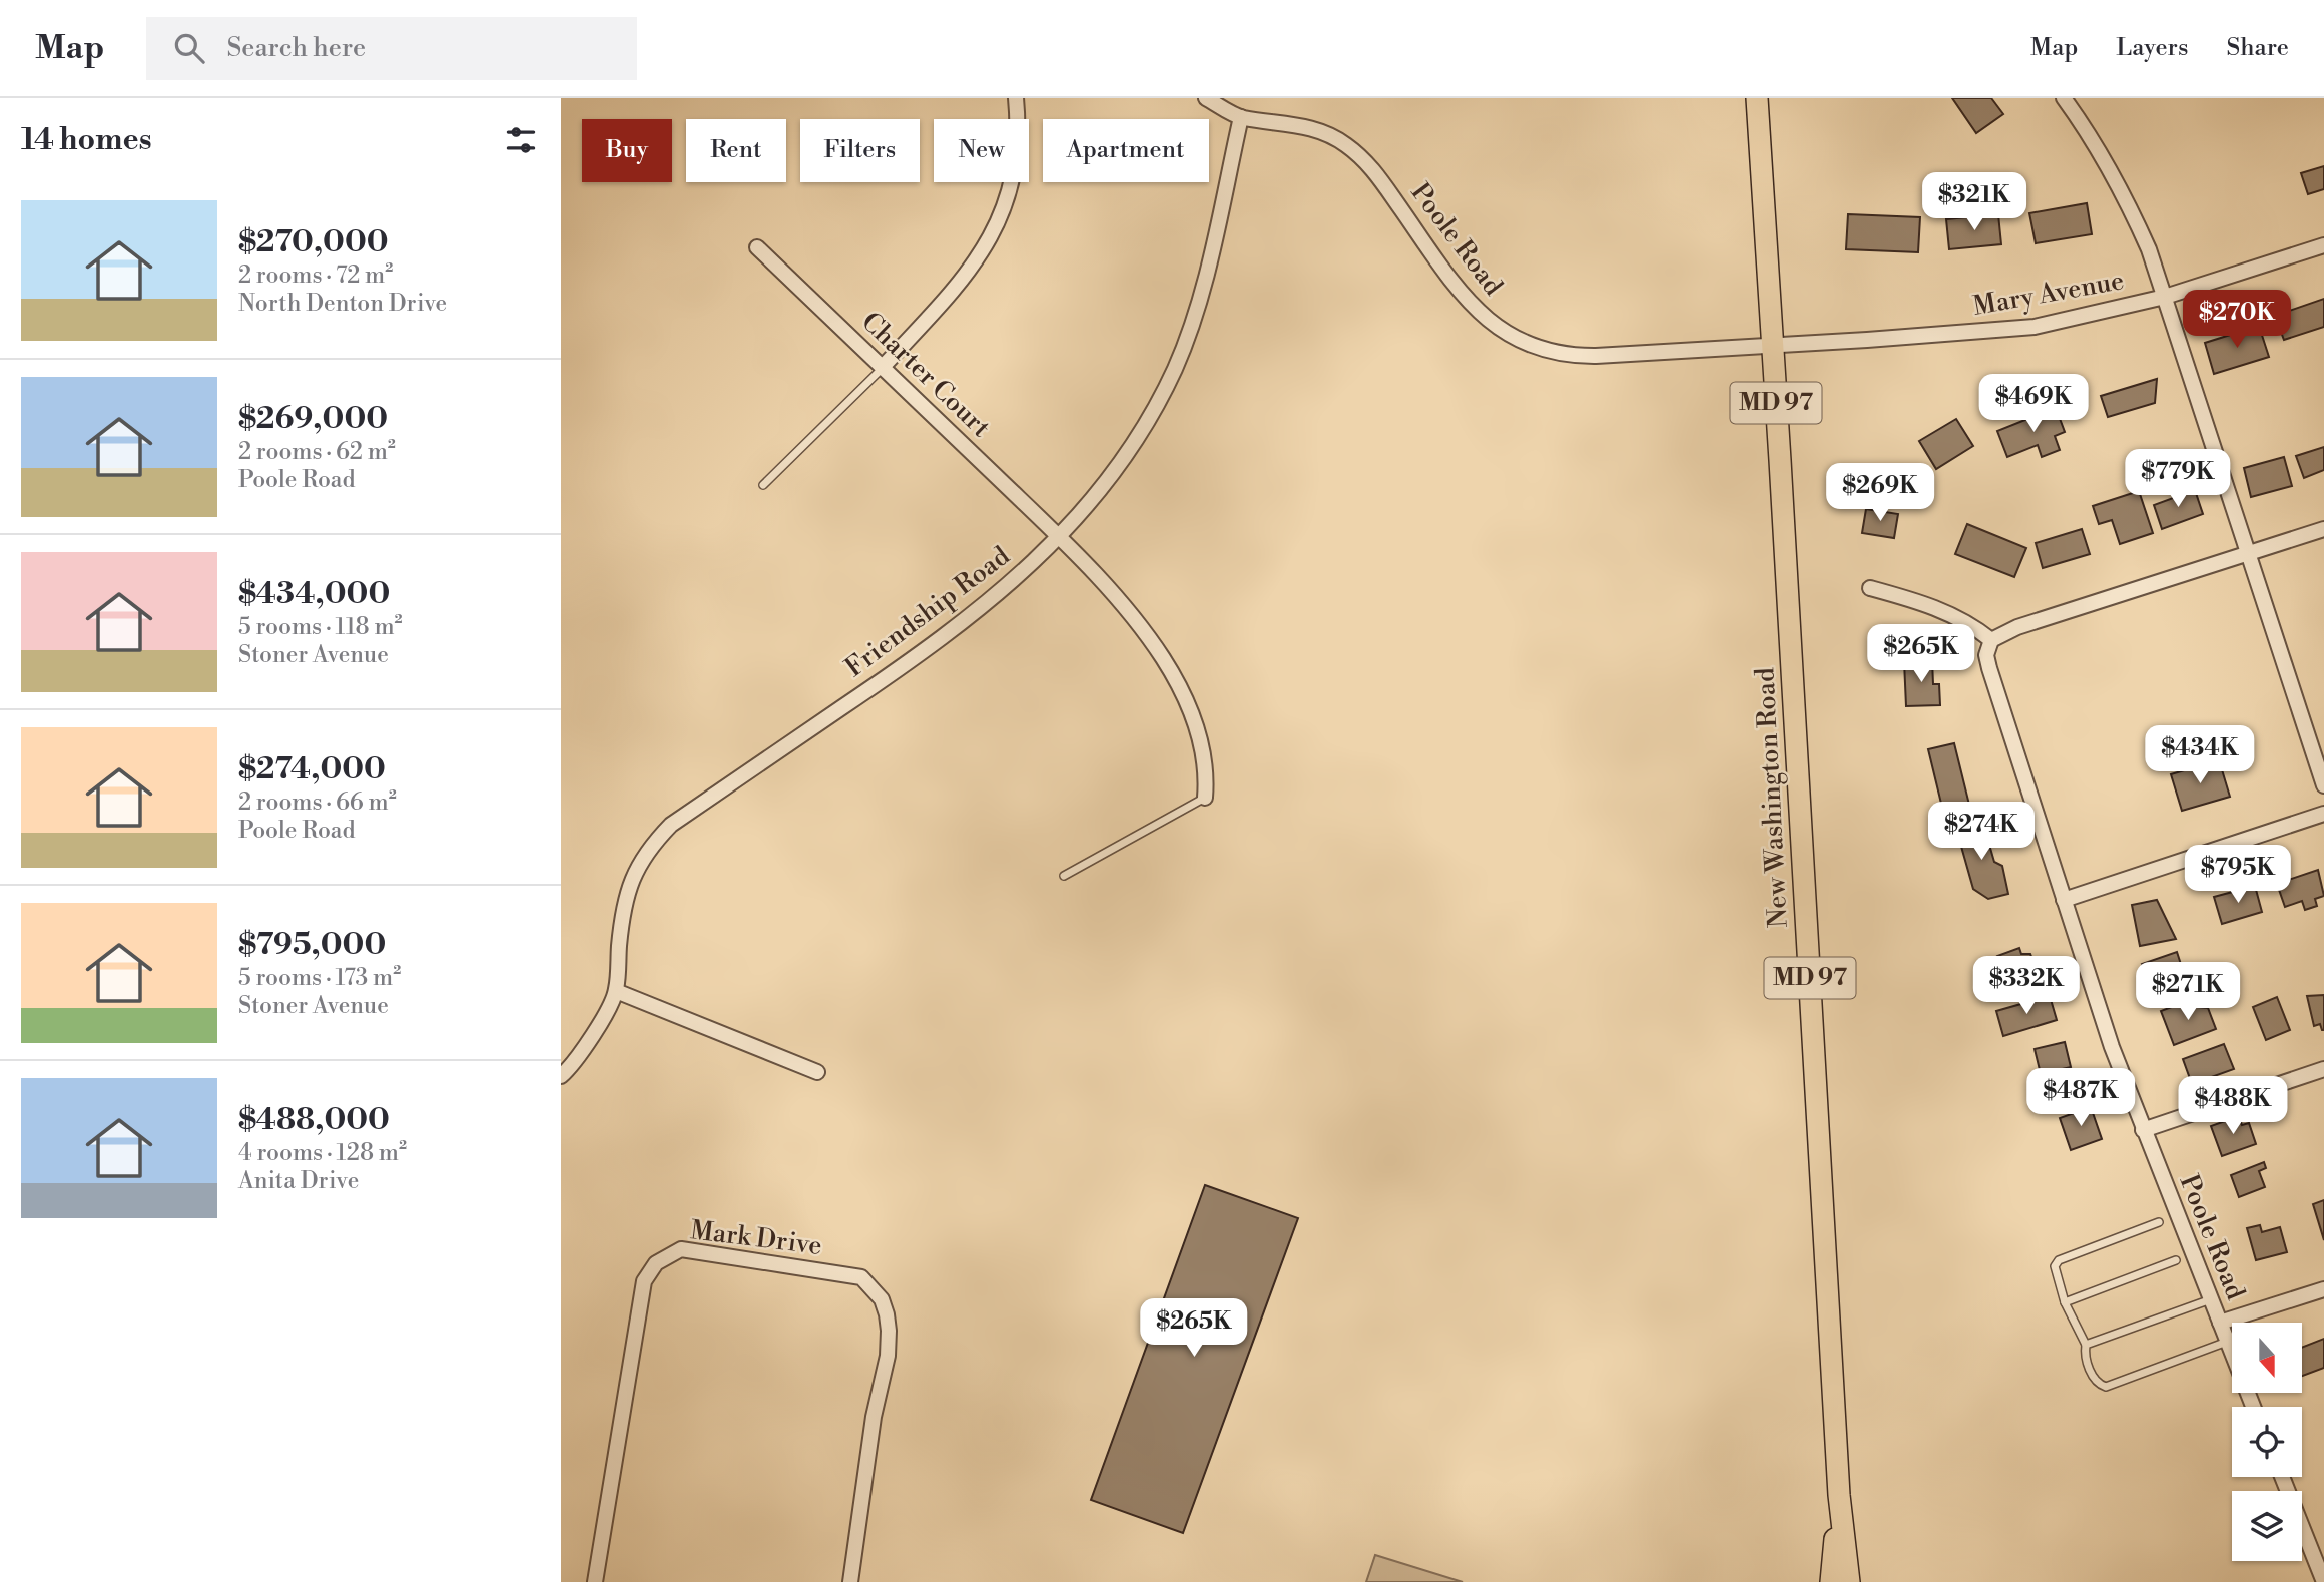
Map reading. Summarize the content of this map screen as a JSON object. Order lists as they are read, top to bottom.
{
  "streets": {
    "main road": ["MD 97", "New Washington Road"],
    "street": [
      "Poole Road",
      "Mary Avenue",
      "Charter Court",
      "Friendship Road",
      "Mark Drive"
    ]
  },
  "crossings": [
    ["Poole Road", "Mary Avenue"],
    ["Poole Road", "Friendship Road"],
    ["Poole Road", "New Washington Road"],
    ["Mary Avenue", "New Washington Road"],
    ["Charter Court", "Friendship Road"]
  ],
  "north": "bottom",
  "page": {
    "header": "Map",
    "search": "Search here",
    "nav": ["Map", "Layers", "Share"],
    "heading": "14 homes",
    "chip": [
      "Buy",
      "Rent",
      "Filters",
      "New",
      "Apartment"
    ],
    "price": [
      "$321K",
      "$270K",
      "$469K",
      "$779K",
      "$269K",
      "$265K",
      "$434K",
      "$274K",
      "$795K",
      "$332K",
      "$271K",
      "$487K",
      "$488K",
      "$265K"
    ],
    "list": [
      {
        "name": "$270,000",
        "note": "2 rooms · 72 m² · North Denton Drive"
      },
      {
        "name": "$269,000",
        "note": "2 rooms · 62 m² · Poole Road"
      },
      {
        "name": "$434,000",
        "note": "5 rooms · 118 m² · Stoner Avenue"
      },
      {
        "name": "$274,000",
        "note": "2 rooms · 66 m² · Poole Road"
      },
      {
        "name": "$795,000",
        "note": "5 rooms · 173 m² · Stoner Avenue"
      },
      {
        "name": "$488,000",
        "note": "4 rooms · 128 m² · Anita Drive"
      }
    ]
  }
}
